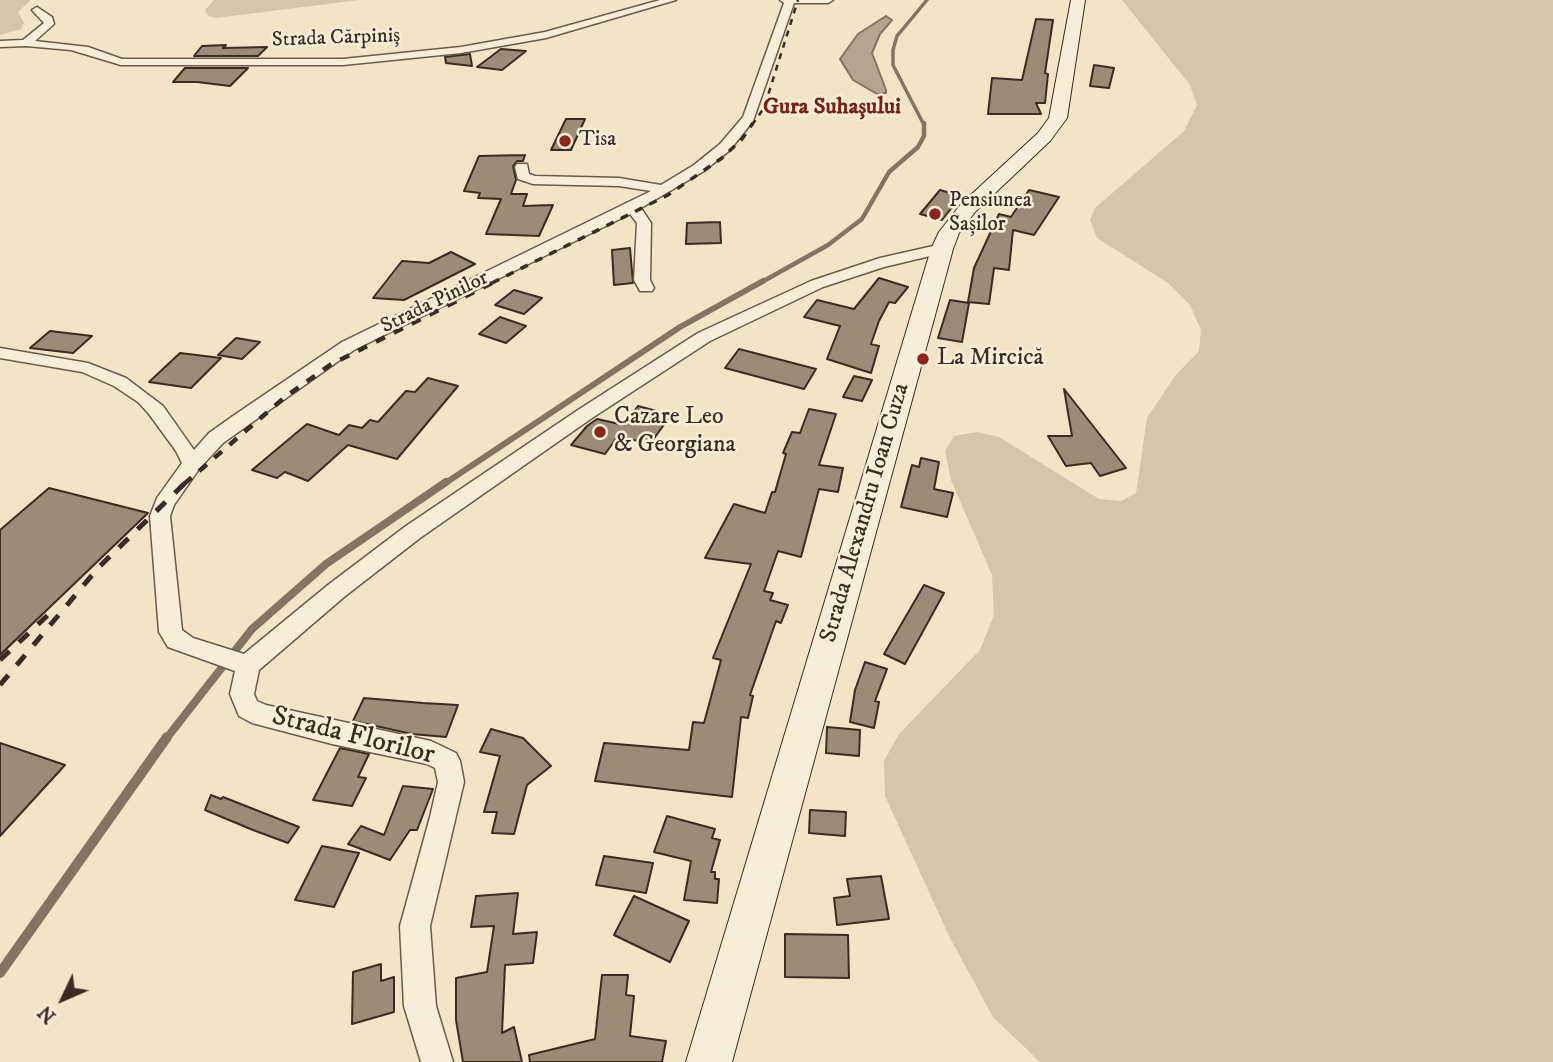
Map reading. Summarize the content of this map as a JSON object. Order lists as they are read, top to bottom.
{
  "streets": {
    "main road": ["Strada Alexandru Ioan Cuza"],
    "street": ["Strada Cărpiniș", "Strada Pinilor", "Strada Florilor"]
  },
  "crossings": [
    ["Strada Pinilor", "Strada Florilor"]
  ],
  "districts": ["Gura Suhașului"],
  "places": [
    "Tisa",
    "Pensiunea Sașilor",
    "La Mircică",
    "Cazare Leo & Georgiana"
  ],
  "north": "bottom left"
}
